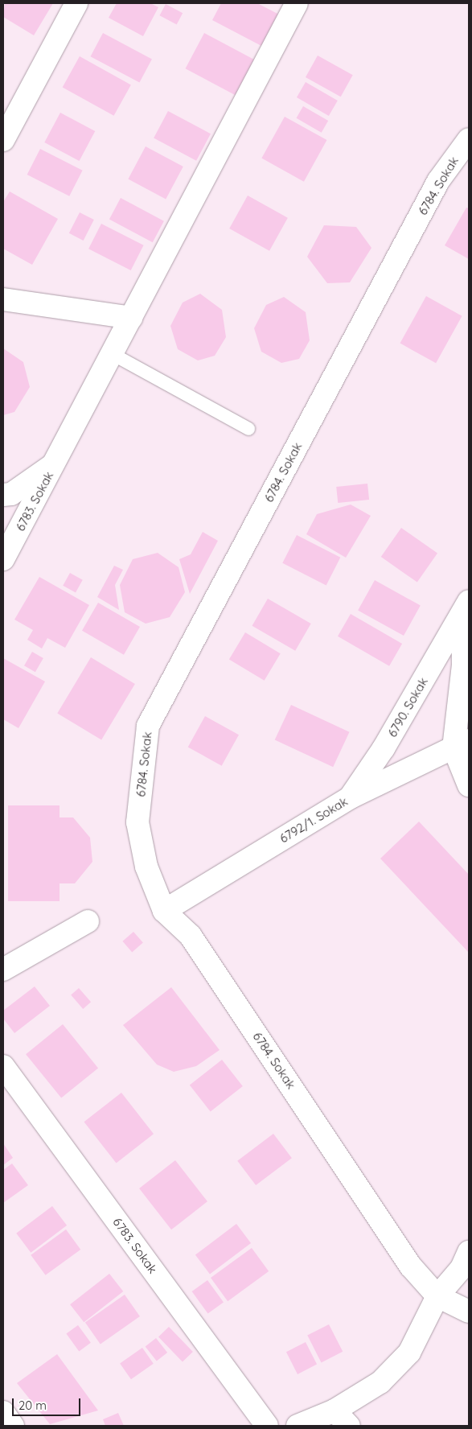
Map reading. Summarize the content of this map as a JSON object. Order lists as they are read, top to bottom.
{
  "streets": {
    "street": [
      "6784. Sokak",
      "6783. Sokak",
      "6790. Sokak",
      "6792/1. Sokak"
    ]
  },
  "crossings": [
    ["6784. Sokak", "6792/1. Sokak"],
    ["6790. Sokak", "6792/1. Sokak"]
  ],
  "scale_bar": "20 m"
}
